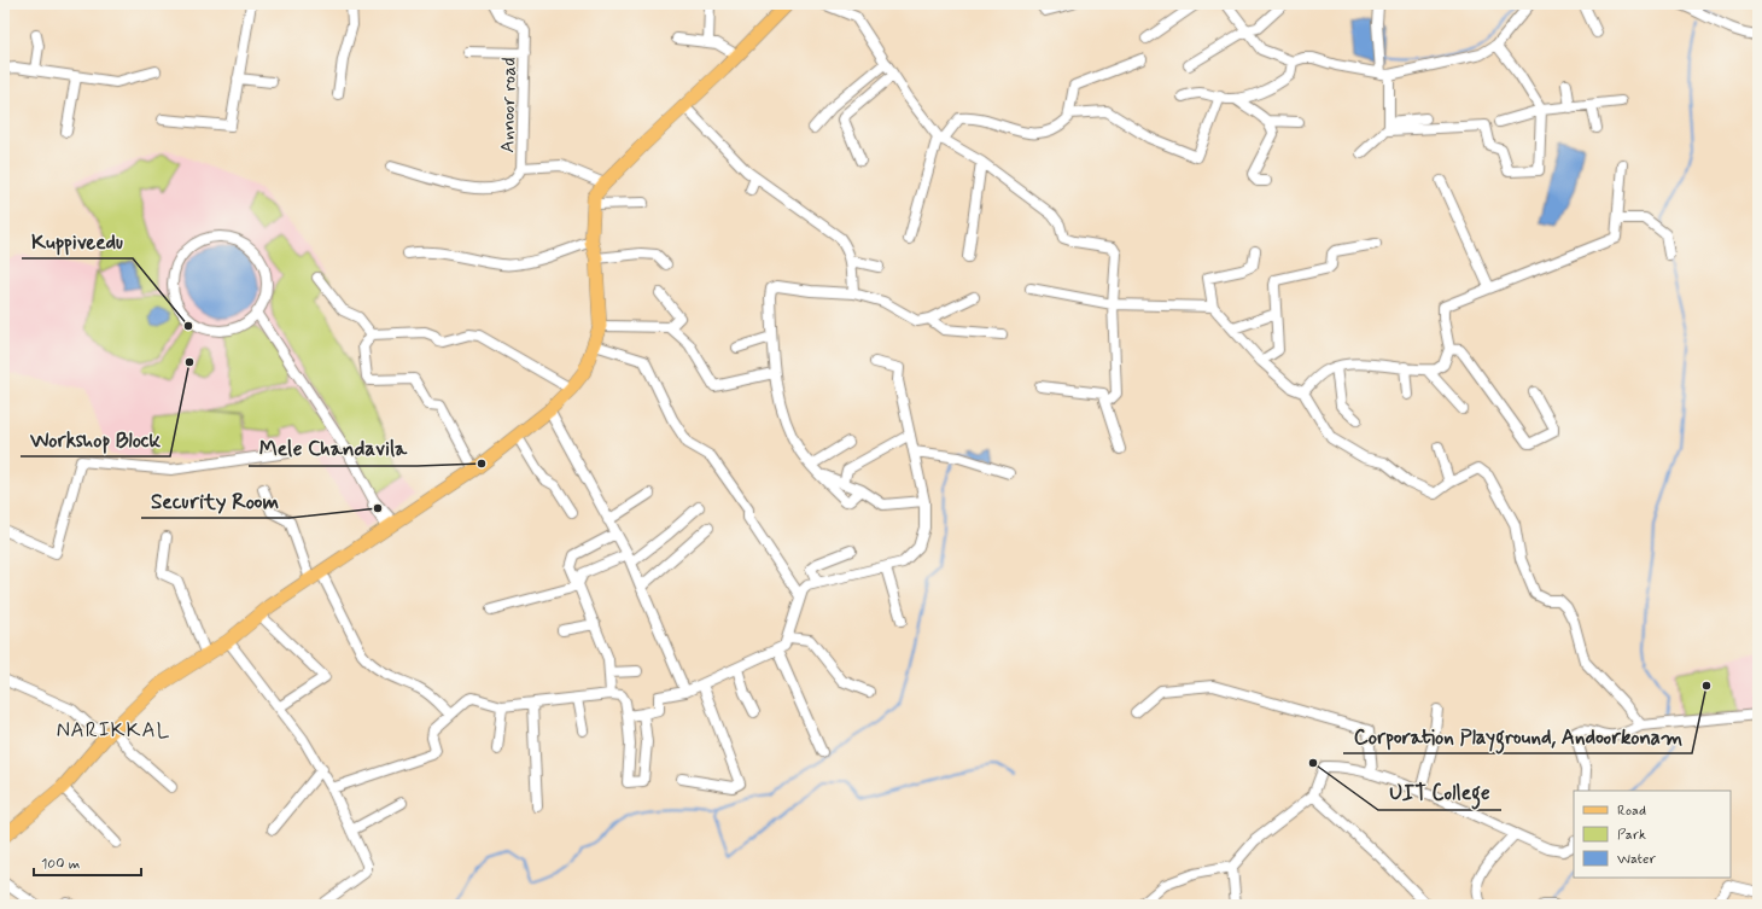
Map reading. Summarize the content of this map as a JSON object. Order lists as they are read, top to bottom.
{
  "streets": {
    "street": ["Annoor road"]
  },
  "districts": ["NARIKKAL"],
  "places": [
    "Kuppiveedu",
    "Workshop Block",
    "Mele Chandavila",
    "Security Room",
    "Corporation Playground, Andoorkonam",
    "UIT College"
  ],
  "legend": ["Road", "Park", "Water"],
  "scale_bar": "100 m"
}
